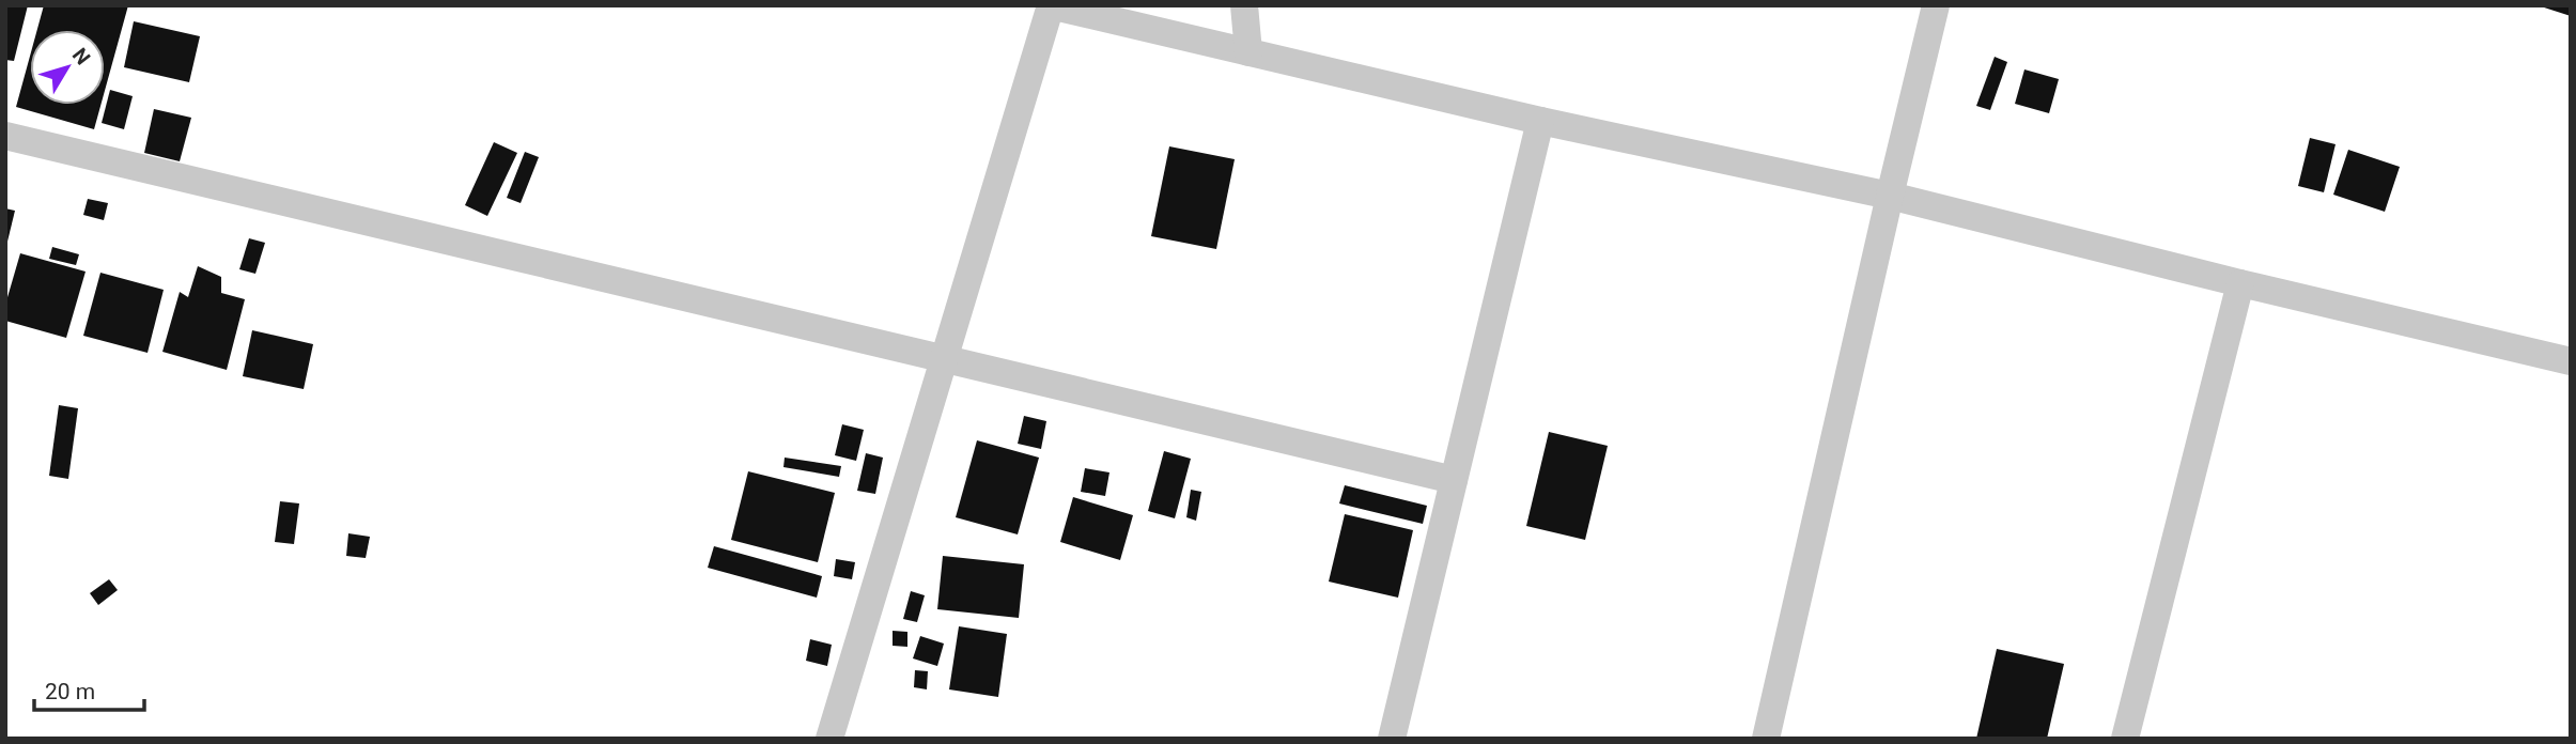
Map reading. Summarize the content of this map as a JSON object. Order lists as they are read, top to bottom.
{
  "scale_bar": "20 m",
  "north": "top right"
}
